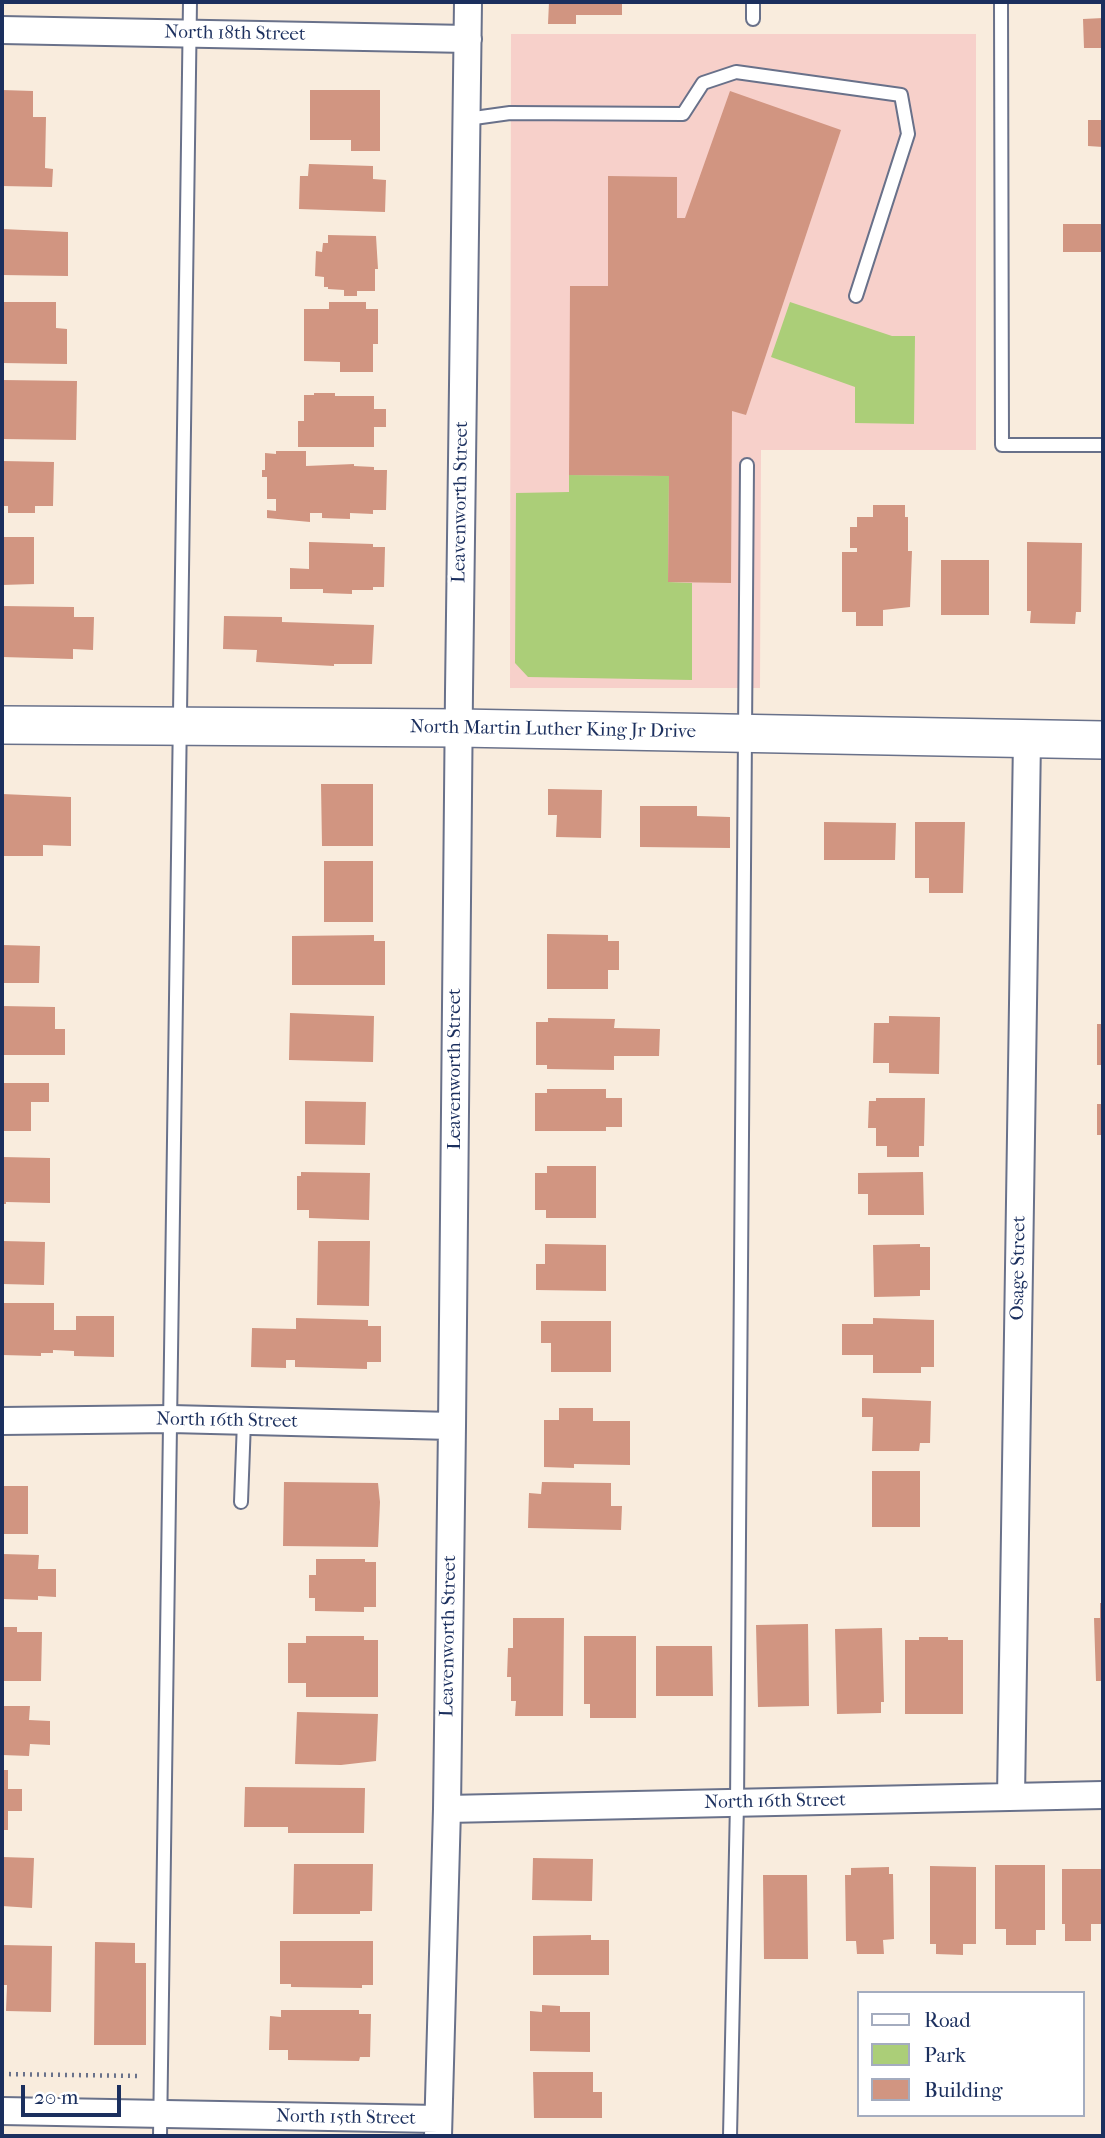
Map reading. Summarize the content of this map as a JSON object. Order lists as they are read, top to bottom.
{
  "streets": {
    "street": [
      "North 18th Street",
      "Leavenworth Street",
      "North Martin Luther King Jr Drive",
      "Osage Street",
      "North 16th Street",
      "North 15th Street"
    ]
  },
  "crossings": [
    ["North 18th Street", "Leavenworth Street"],
    ["Leavenworth Street", "North Martin Luther King Jr Drive"],
    ["Leavenworth Street", "North 16th Street"],
    ["Leavenworth Street", "North 15th Street"],
    ["North Martin Luther King Jr Drive", "Osage Street"],
    ["Osage Street", "North 16th Street"]
  ],
  "legend": ["Road", "Park", "Building"],
  "scale_bar": "20 m"
}
